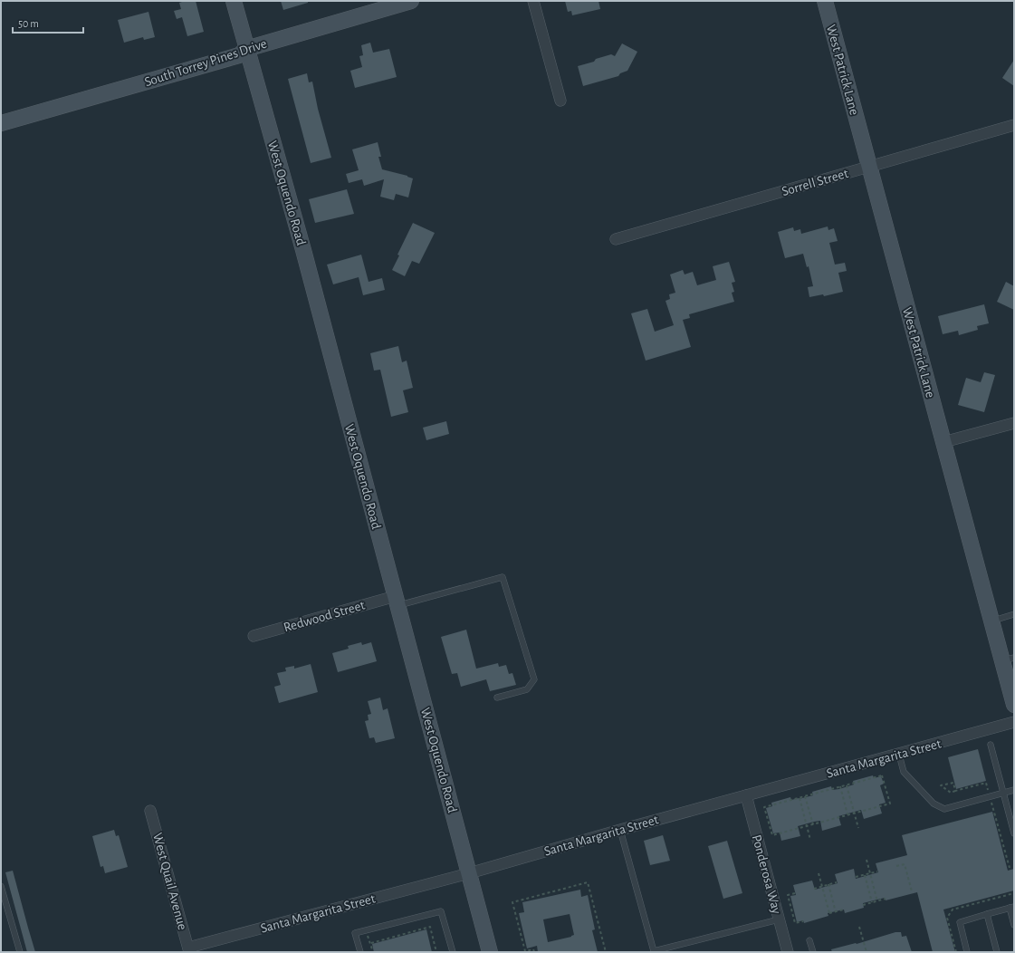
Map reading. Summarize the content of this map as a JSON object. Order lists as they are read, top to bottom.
{
  "streets": {
    "street": [
      "South Torrey Pines Drive",
      "West Patrick Lane",
      "Sorrell Street",
      "West Oquendo Road",
      "Redwood Street",
      "Santa Margarita Street",
      "Ponderosa Way",
      "West Quail Avenue"
    ]
  },
  "crossings": [
    ["South Torrey Pines Drive", "West Oquendo Road"],
    ["West Patrick Lane", "Sorrell Street"],
    ["West Oquendo Road", "Redwood Street"],
    ["West Oquendo Road", "Santa Margarita Street"],
    ["Santa Margarita Street", "Ponderosa Way"],
    ["Santa Margarita Street", "West Quail Avenue"]
  ],
  "scale_bar": "50 m"
}
